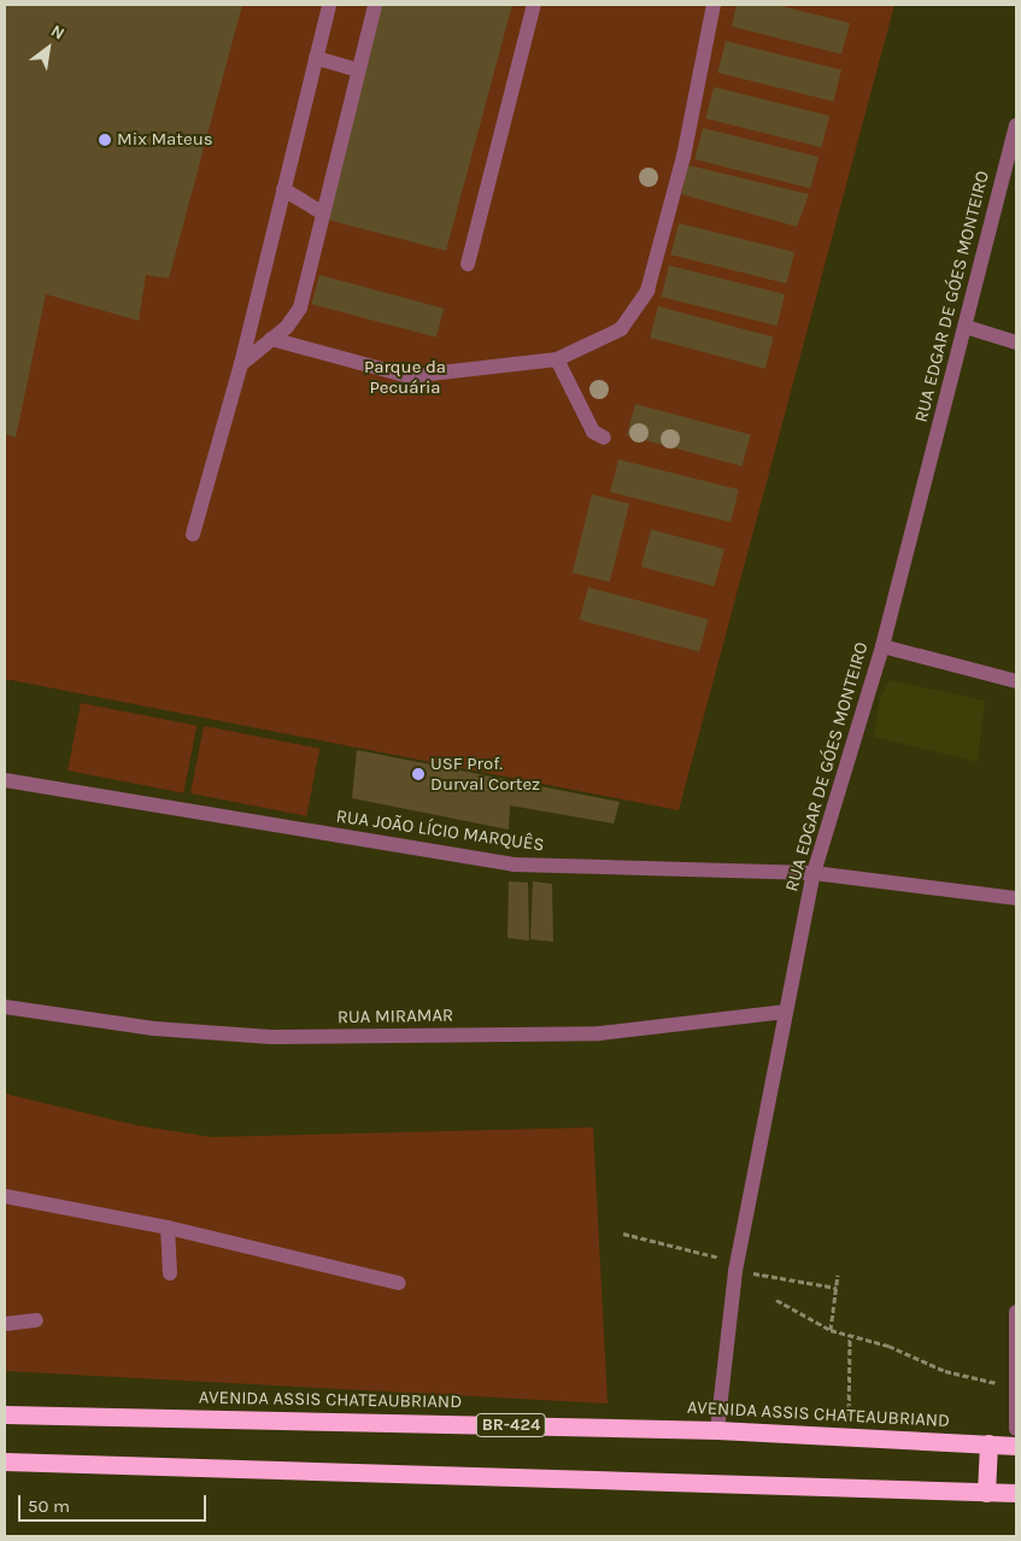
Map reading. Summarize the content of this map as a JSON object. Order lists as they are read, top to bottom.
{
  "streets": {
    "highway": ["AVENIDA ASSIS CHATEAUBRIAND", "BR-424"],
    "street": ["RUA EDGAR DE GÓES MONTEIRO", "RUA JOÃO LÍCIO MARQUÊS", "RUA MIRAMAR"]
  },
  "crossings": [
    ["RUA EDGAR DE GÓES MONTEIRO", "RUA JOÃO LÍCIO MARQUÊS"],
    ["RUA EDGAR DE GÓES MONTEIRO", "RUA MIRAMAR"],
    ["RUA EDGAR DE GÓES MONTEIRO", "AVENIDA ASSIS CHATEAUBRIAND"]
  ],
  "parks": ["Parque da Pecuária"],
  "places": ["Mix Mateus", "USF Prof. Durval Cortez"],
  "scale_bar": "50 m",
  "north": "top right"
}
